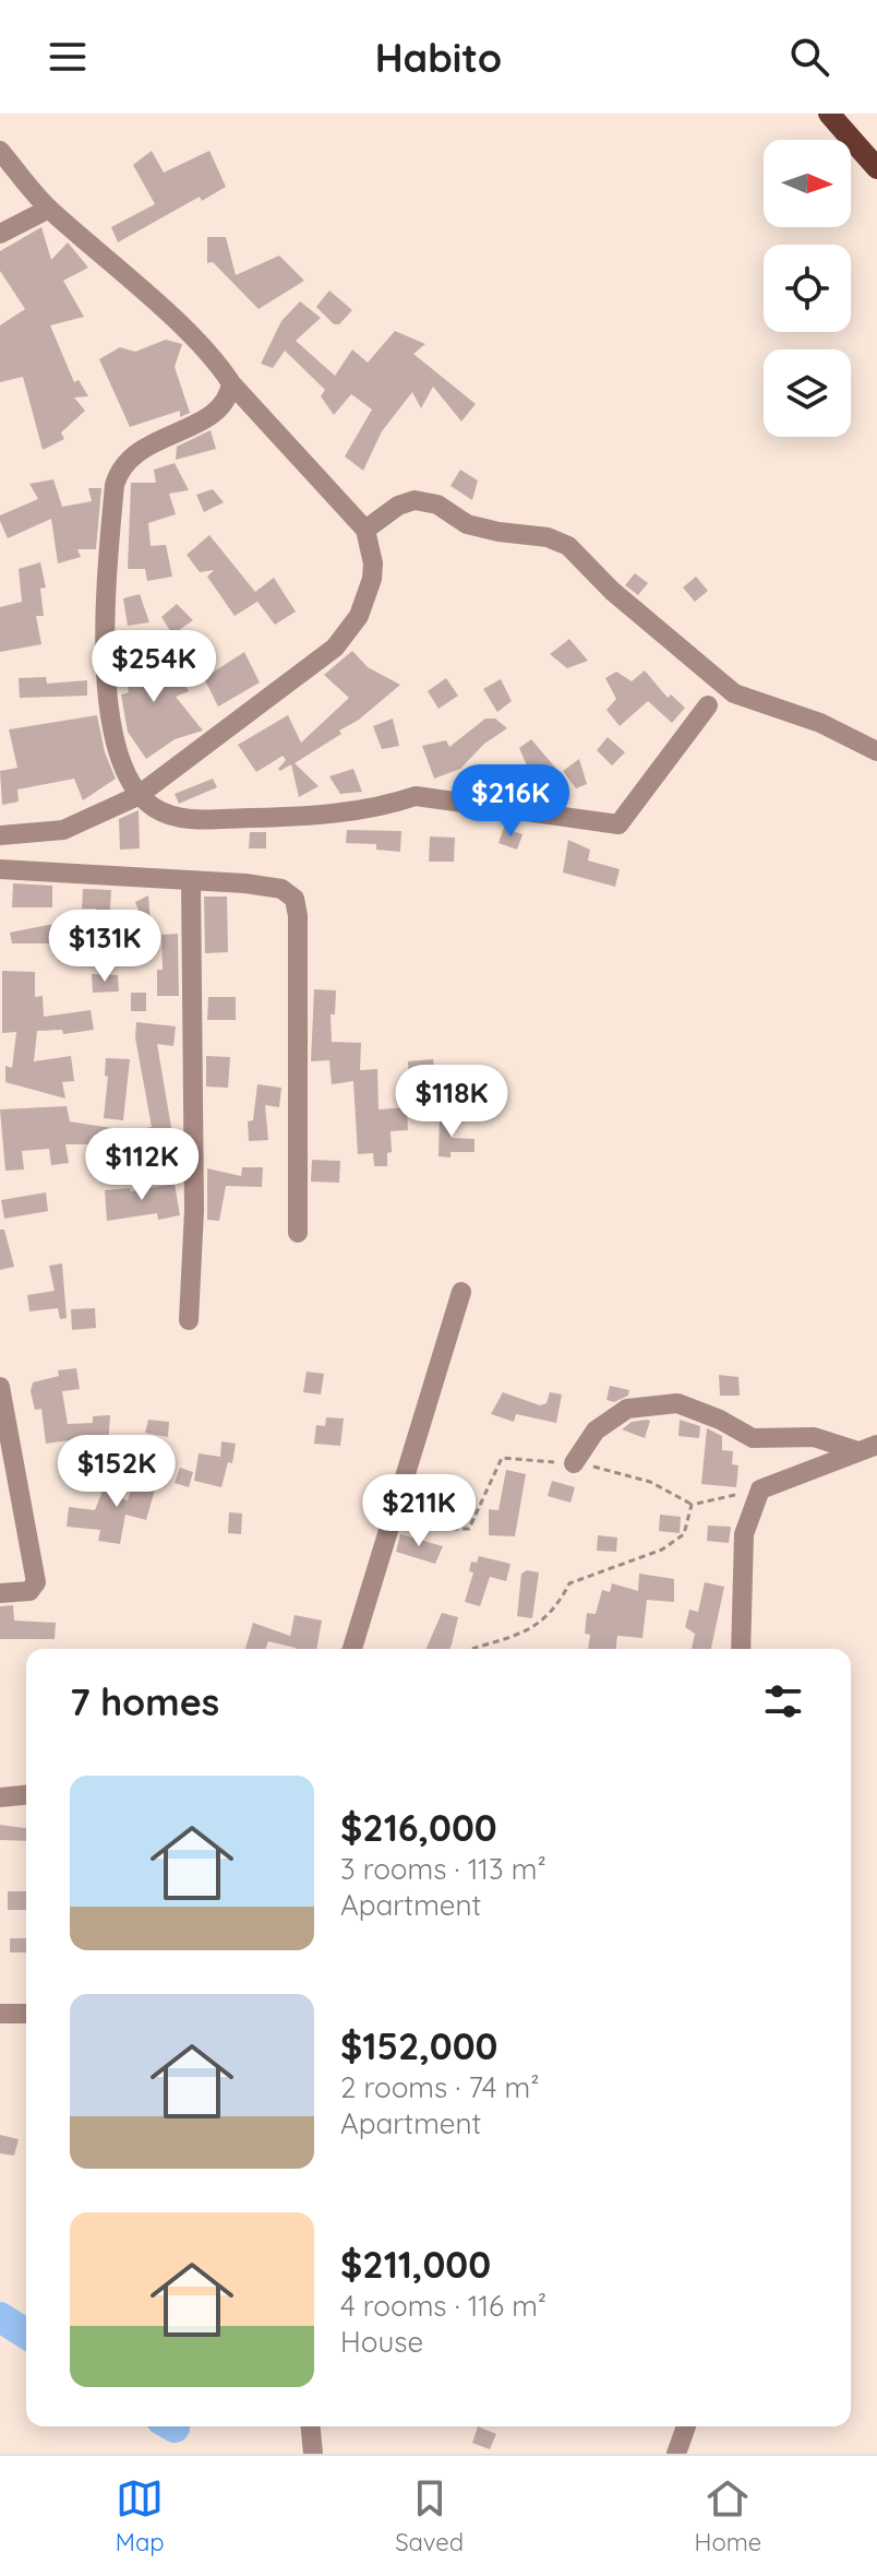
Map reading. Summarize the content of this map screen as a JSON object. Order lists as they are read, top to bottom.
{
  "north": "right",
  "page": {
    "header": "Habito",
    "price": [
      "$254K",
      "$216K",
      "$131K",
      "$118K",
      "$112K",
      "$152K",
      "$211K"
    ],
    "heading": "7 homes",
    "list": [
      {
        "name": "$216,000",
        "note": "3 rooms · 113 m² · Apartment"
      },
      {
        "name": "$152,000",
        "note": "2 rooms · 74 m² · Apartment"
      },
      {
        "name": "$211,000",
        "note": "4 rooms · 116 m² · House"
      }
    ],
    "tabs": ["Map", "Saved", "Home"]
  }
}
